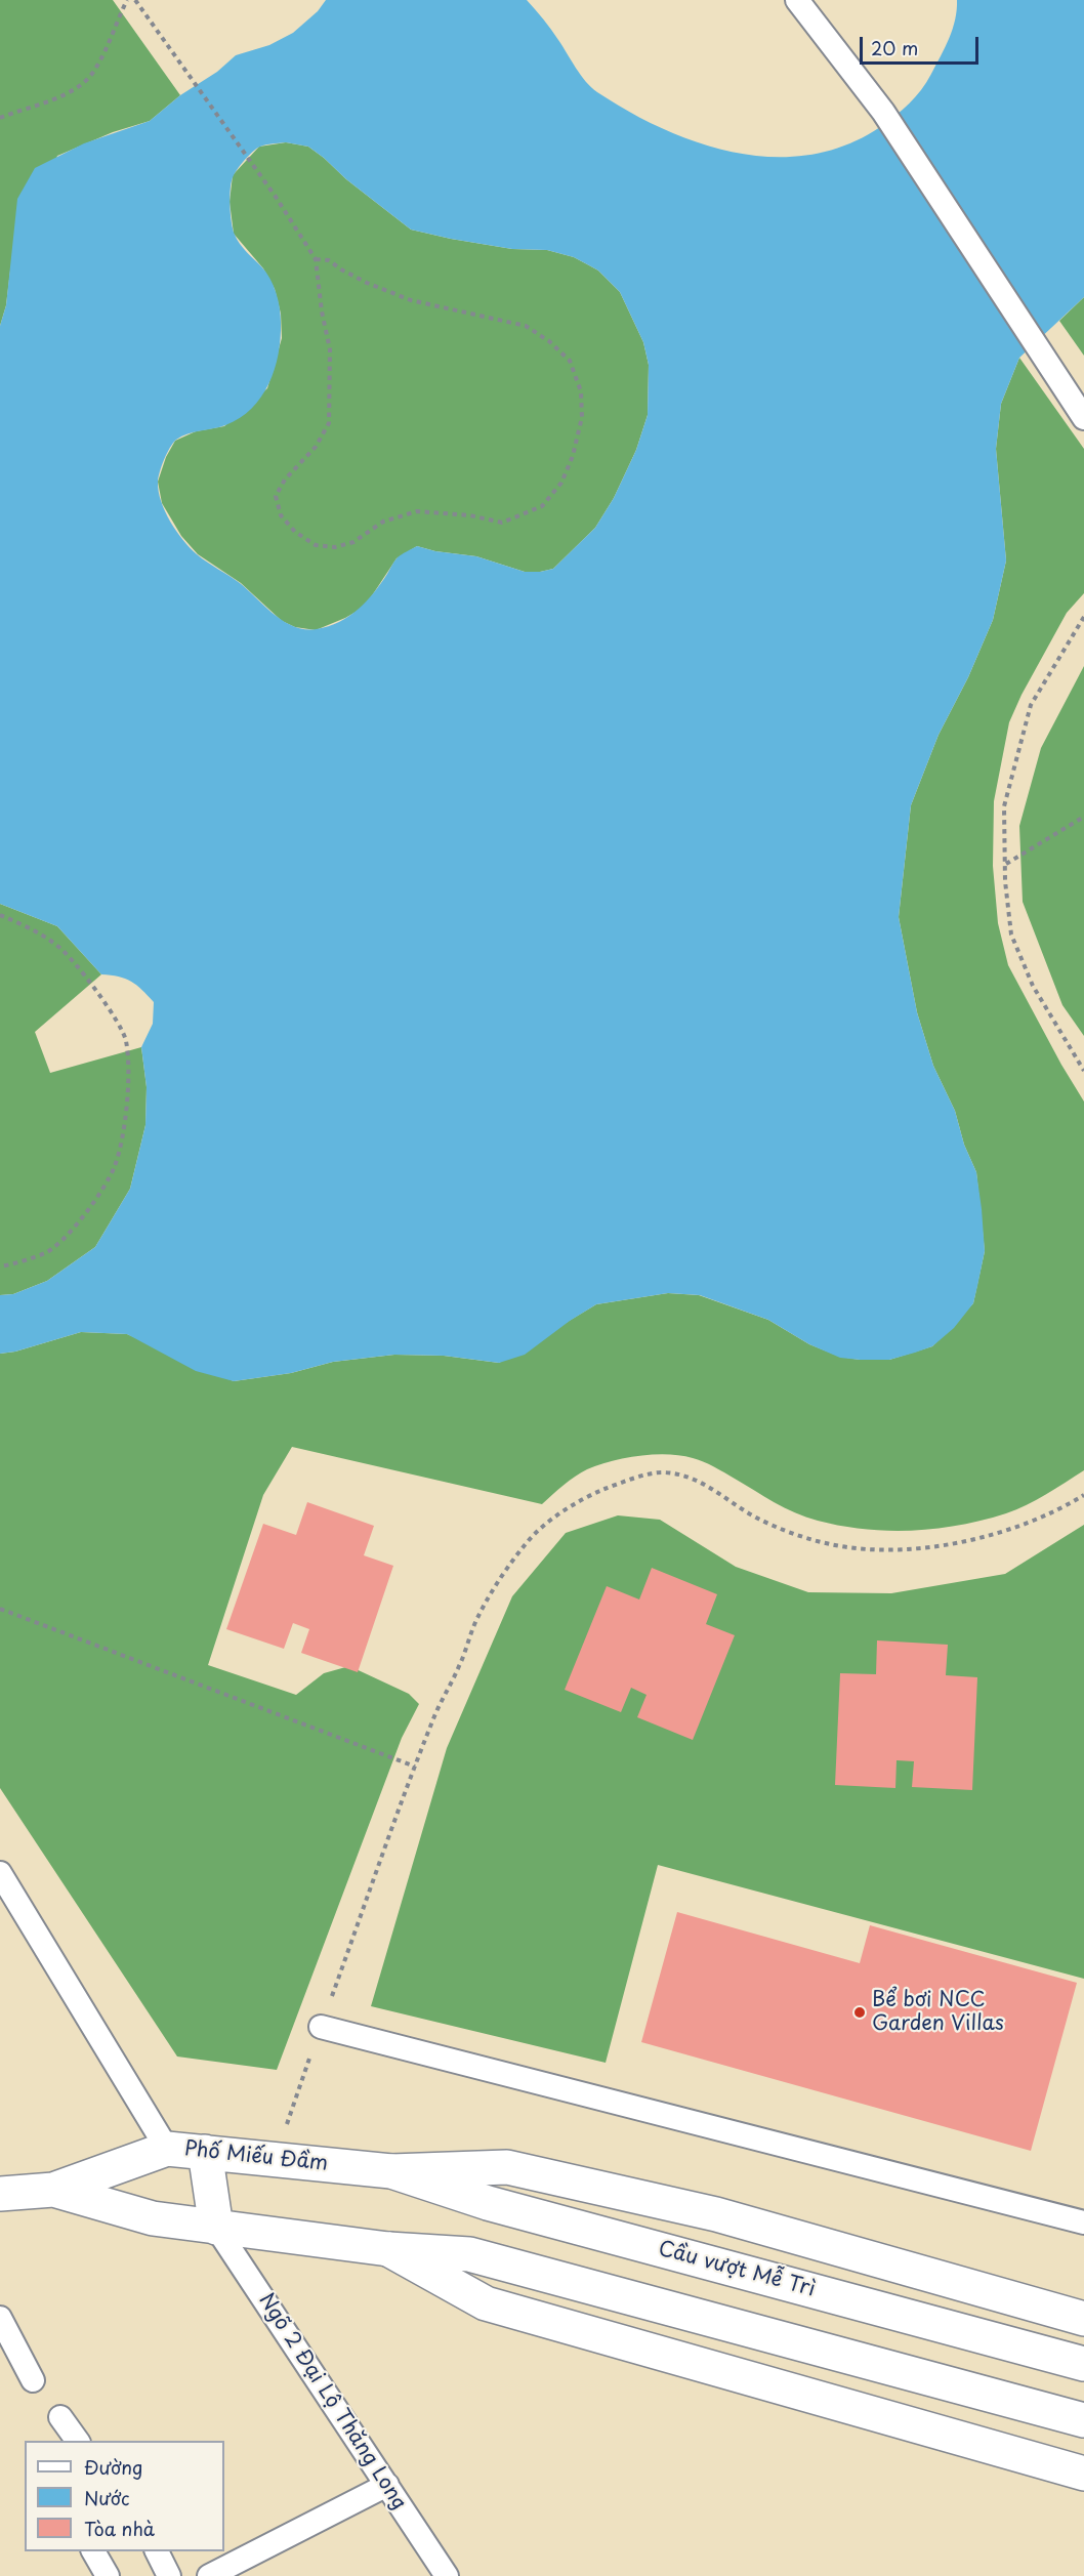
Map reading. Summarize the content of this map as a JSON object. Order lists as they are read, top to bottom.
{
  "streets": {
    "street": ["Phố Miếu Đầm", "Cầu vượt Mễ Trì"],
    "lane": ["Ngõ 2 Đại Lộ Thăng Long"]
  },
  "crossings": [
    ["Phố Miếu Đầm", "Cầu vượt Mễ Trì"],
    ["Phố Miếu Đầm", "Ngõ 2 Đại Lộ Thăng Long"]
  ],
  "places": ["Bể bơi NCC Garden Villas"],
  "legend": ["Đường", "Nước", "Tòa nhà"],
  "scale_bar": "20 m"
}
